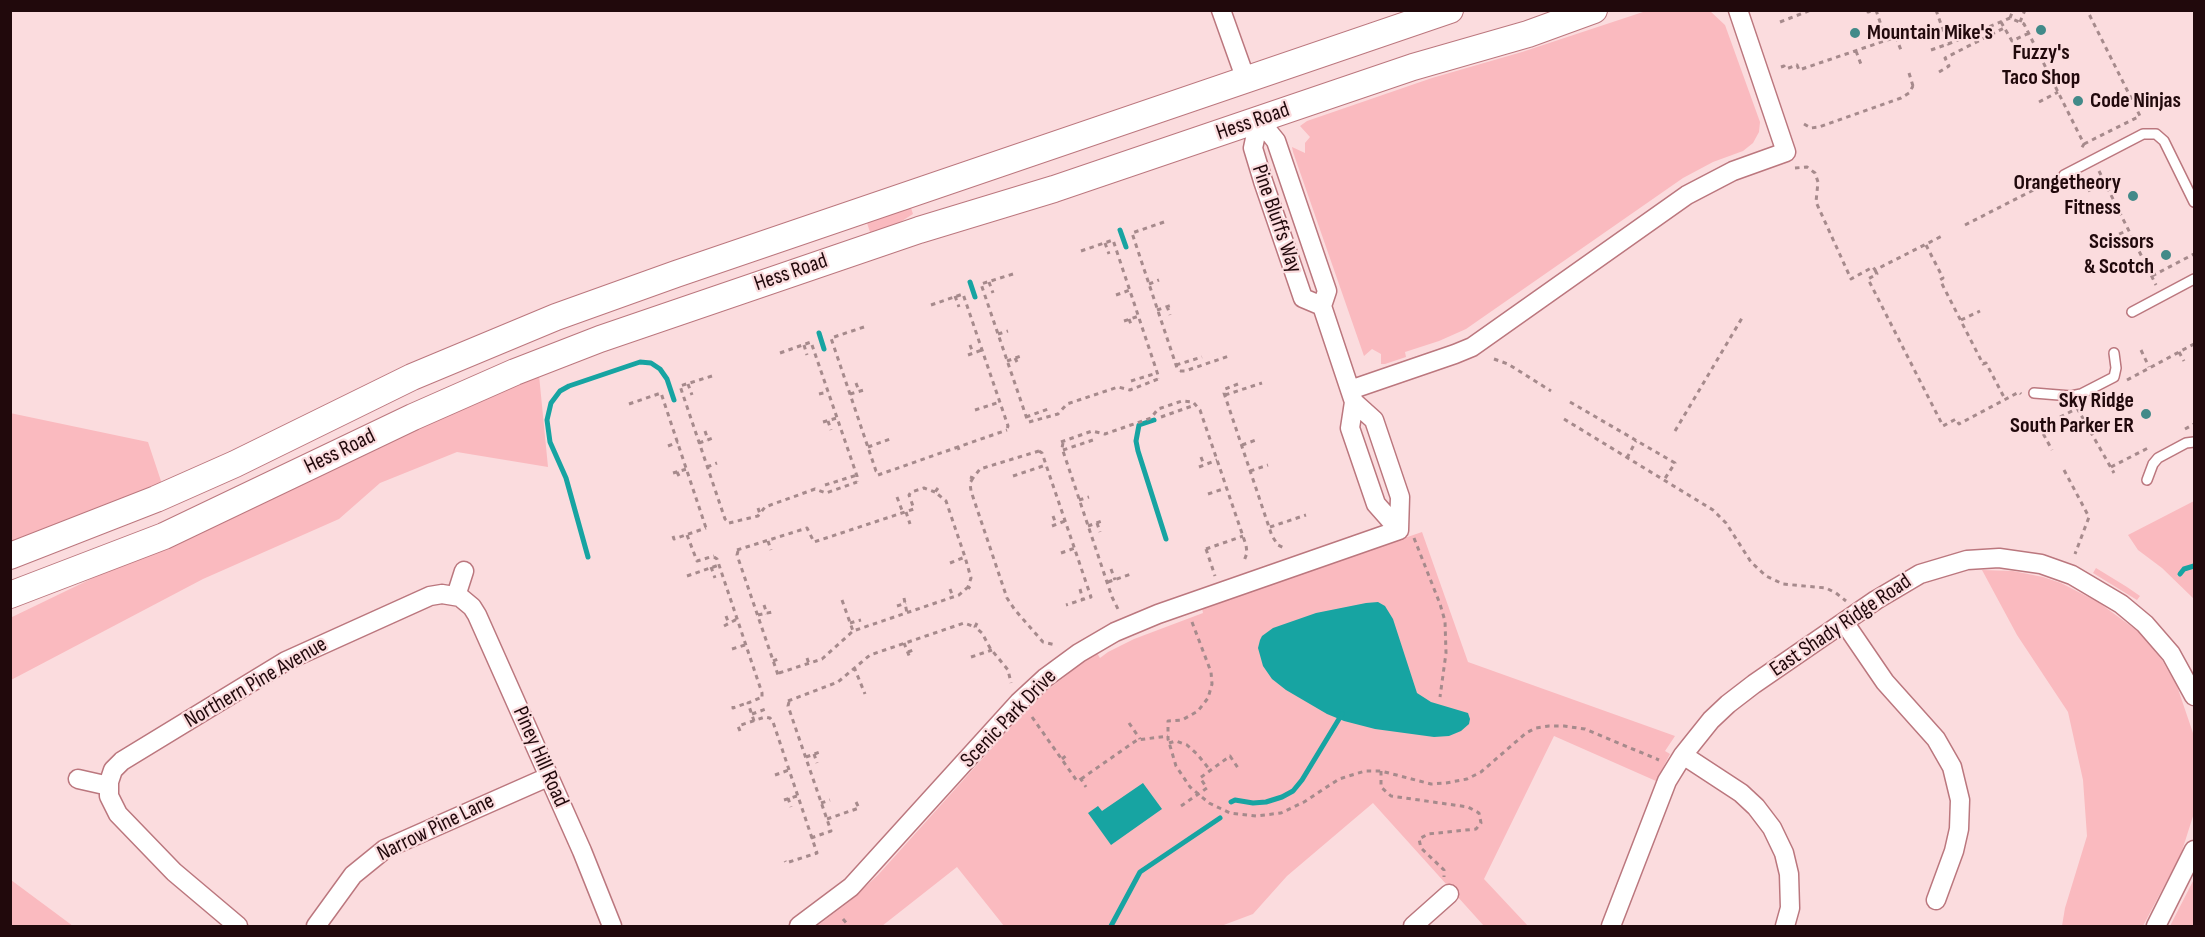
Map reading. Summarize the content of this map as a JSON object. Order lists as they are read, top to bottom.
{
  "streets": {
    "main road": ["Hess Road", "Pine Bluffs Way"],
    "street": [
      "East Shady Ridge Road",
      "Northern Pine Avenue",
      "Scenic Park Drive",
      "Piney Hill Road",
      "Narrow Pine Lane"
    ]
  },
  "crossings": [
    ["Hess Road", "Pine Bluffs Way"],
    ["Pine Bluffs Way", "Scenic Park Drive"],
    ["Northern Pine Avenue", "Piney Hill Road"],
    ["Piney Hill Road", "Narrow Pine Lane"]
  ],
  "places": [
    "Fuzzy's Taco Shop",
    "Mountain Mike's",
    "Code Ninjas",
    "Orangetheory Fitness",
    "Scissors & Scotch",
    "Sky Ridge South Parker ER"
  ]
}
